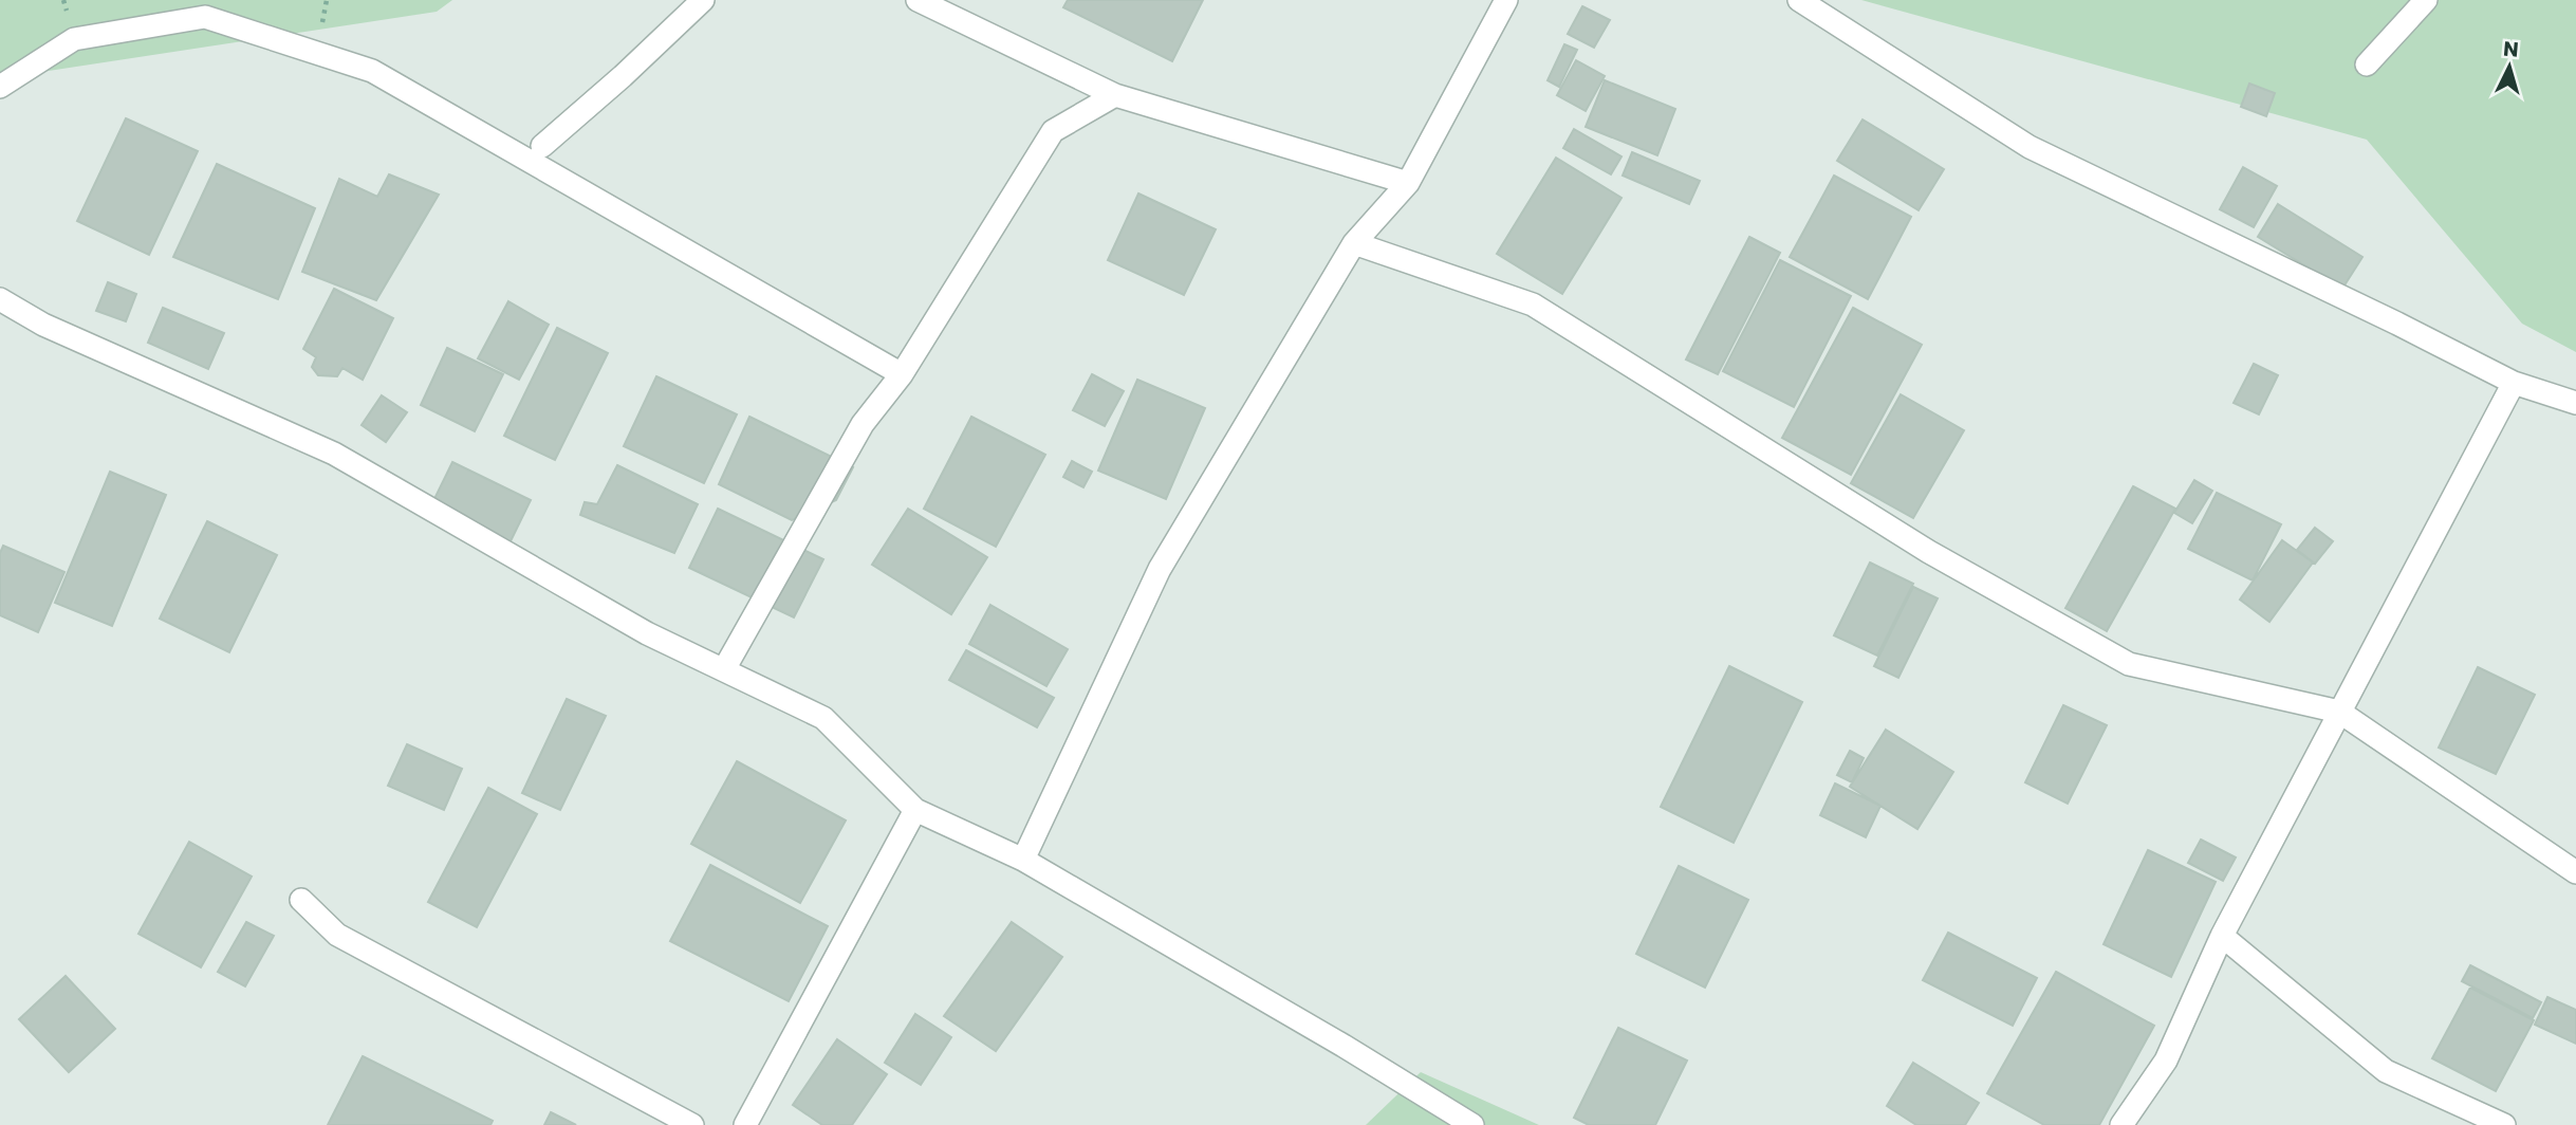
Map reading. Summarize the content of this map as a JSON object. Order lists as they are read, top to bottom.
{
  "north": "top"
}
